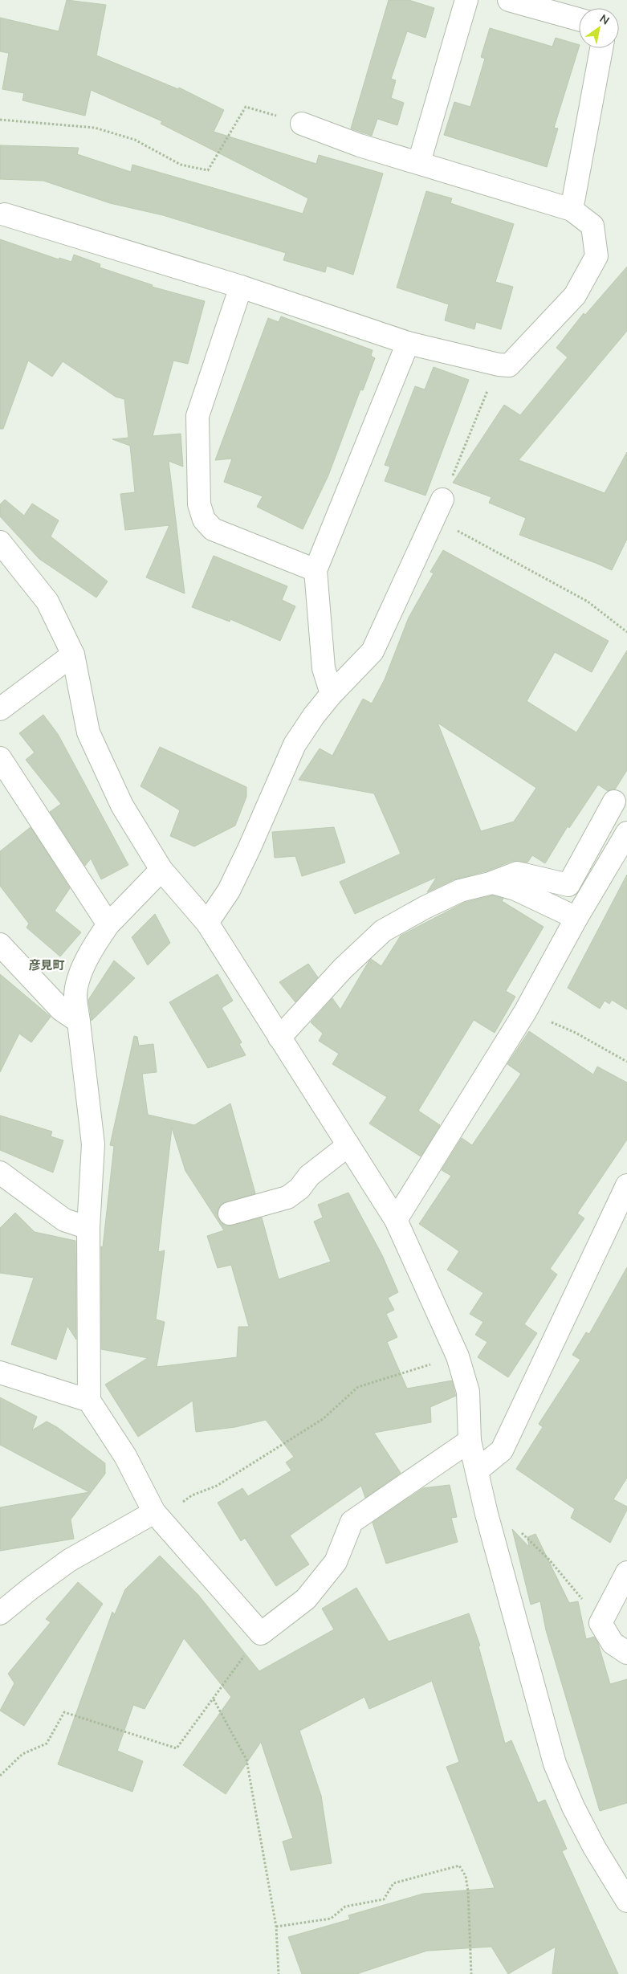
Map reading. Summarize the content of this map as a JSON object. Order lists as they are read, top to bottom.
{
  "districts": ["彦見町"],
  "north": "top right"
}
